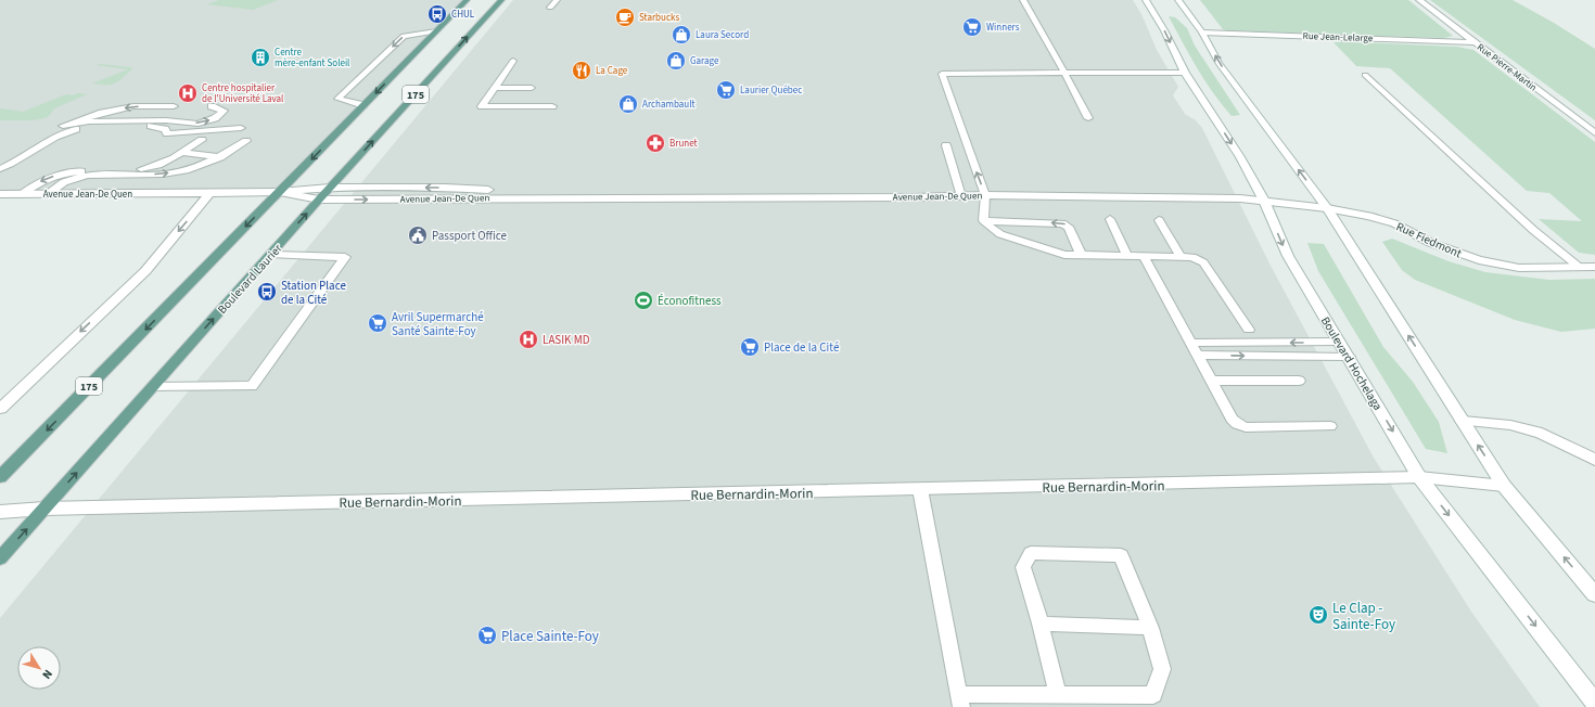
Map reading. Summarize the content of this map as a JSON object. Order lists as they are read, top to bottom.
{
  "streets": {
    "main road": ["175", "Boulevard Laurier"],
    "street": [
      "Rue Jean-Lelarge",
      "Rue Pierre-Martin",
      "Avenue Jean-De Quen",
      "Rue Fiedmont",
      "Boulevard Hochelaga",
      "Rue Bernardin-Morin"
    ]
  },
  "crossings": [
    ["Rue Jean-Lelarge", "Rue Pierre-Martin"],
    ["175", "Avenue Jean-De Quen"],
    ["Avenue Jean-De Quen", "Rue Fiedmont"],
    ["Avenue Jean-De Quen", "Boulevard Laurier"],
    ["Avenue Jean-De Quen", "Boulevard Hochelaga"],
    ["Rue Fiedmont", "Boulevard Hochelaga"],
    ["Boulevard Laurier", "Rue Bernardin-Morin"],
    ["Boulevard Hochelaga", "Rue Bernardin-Morin"]
  ],
  "places": {
    "bus stop": ["CHUL", "Station Place de la Cité"],
    "cafe": ["Starbucks"],
    "supermarket": [
      "Winners",
      "Laurier Québec",
      "Avril Supermarché Santé Sainte-Foy",
      "Place de la Cité",
      "Place Sainte-Foy"
    ],
    "shop": ["Laura Secord", "Garage", "Archambault"],
    "building": ["Centre mère-enfant Soleil"],
    "restaurant": ["La Cage"],
    "hospital": ["Centre hospitalier de l'Université Laval", "LASIK MD"],
    "pharmacy": ["Brunet"],
    "public building": ["Passport Office"],
    "sports": ["Éconofitness"],
    "theatre": ["Le Clap - Sainte-Foy"]
  },
  "north": "bottom right"
}
